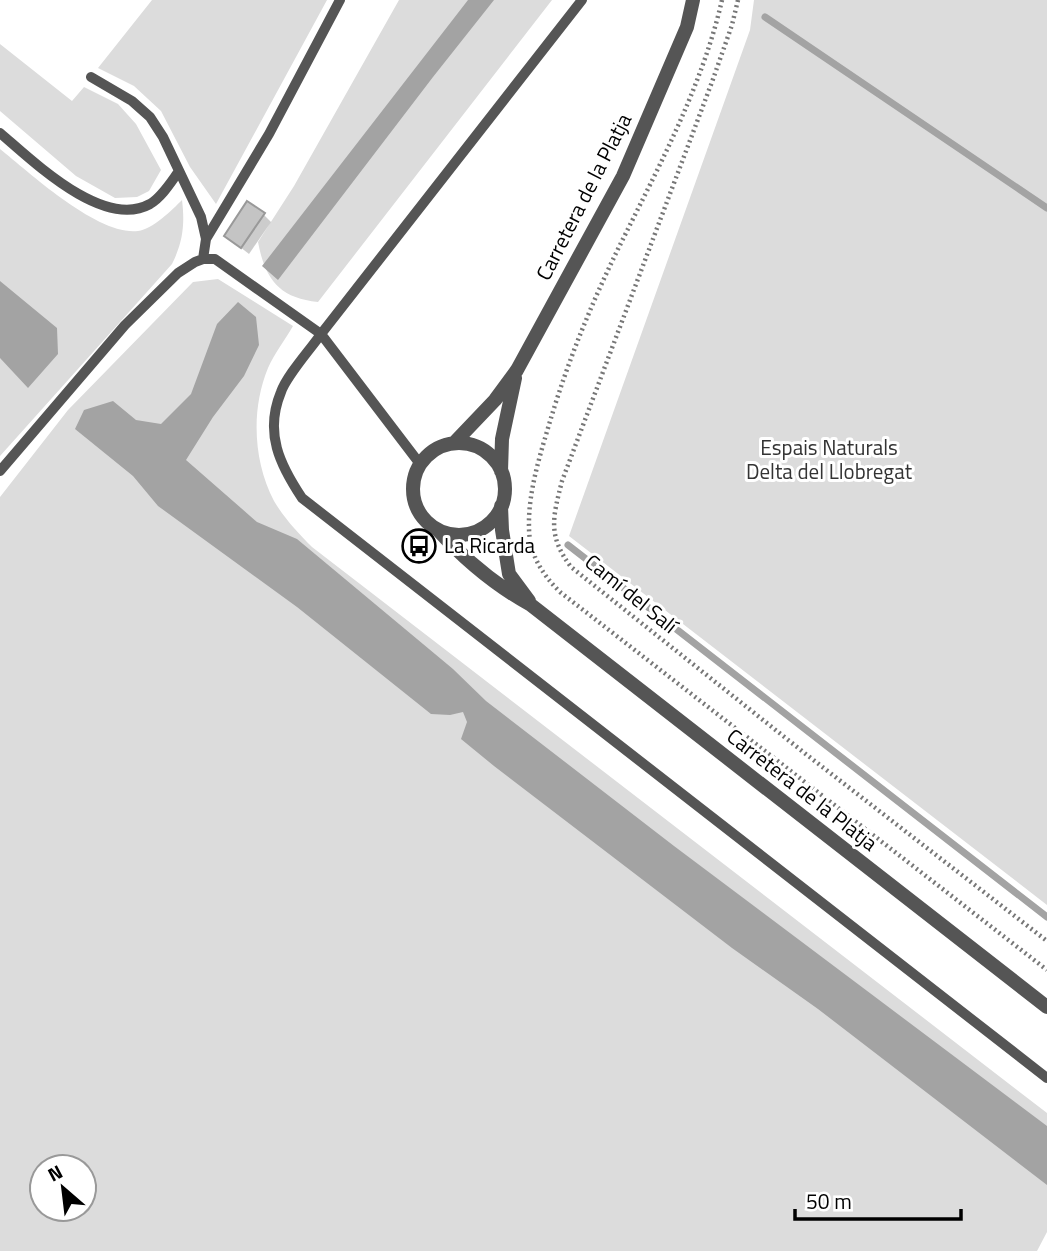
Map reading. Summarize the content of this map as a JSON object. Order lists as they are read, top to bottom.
{
  "streets": {
    "street": ["Carretera de la Platja"],
    "path": ["Camí del Salí"]
  },
  "parks": ["Espais Naturals Delta del Llobregat"],
  "places": {
    "bus stop": ["La Ricarda"]
  },
  "scale_bar": "50 m",
  "north": "top left"
}
